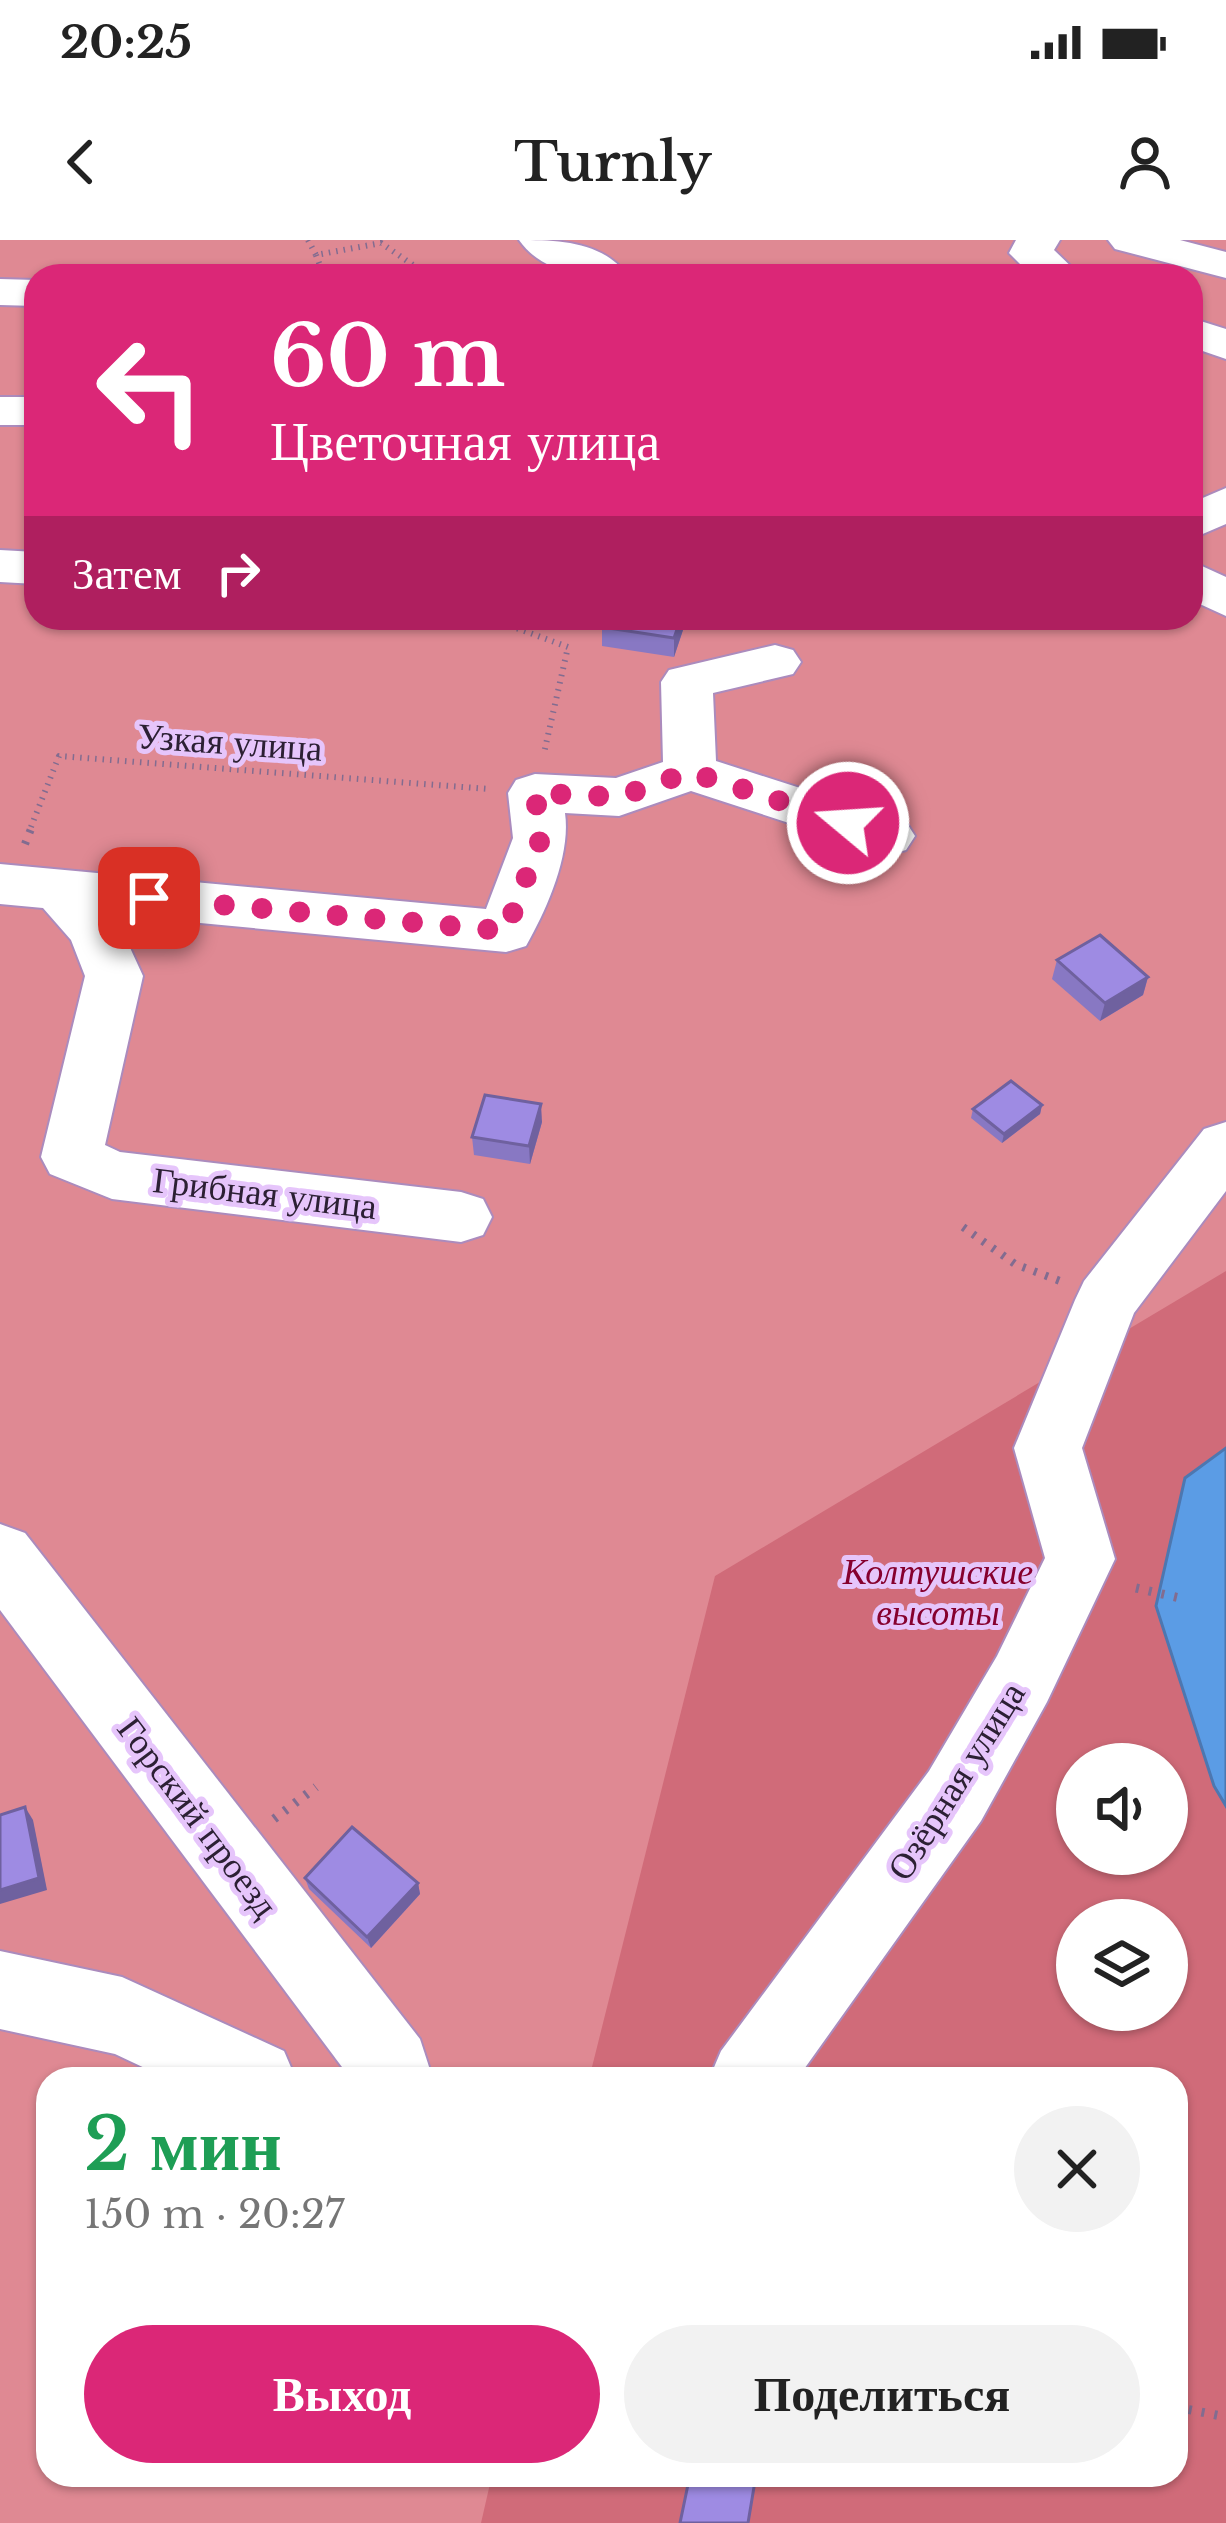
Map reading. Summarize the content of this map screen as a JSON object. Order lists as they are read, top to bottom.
{
  "streets": {
    "street": ["Грибная улица", "Озёрная улица", "Горский проезд"],
    "path": ["Узкая улица"]
  },
  "crossings": [
    ["Узкая улица", "Грибная улица"]
  ],
  "parks": ["Колтушские высоты"],
  "page": {
    "status": "20:25",
    "header": "Turnly",
    "turn": ["60 m", "Цветочная улица"],
    "then": "Затем",
    "heading": ["2 мин", "150 m · 20:27"],
    "buttons": ["Выход", "Поделиться"]
  }
}
